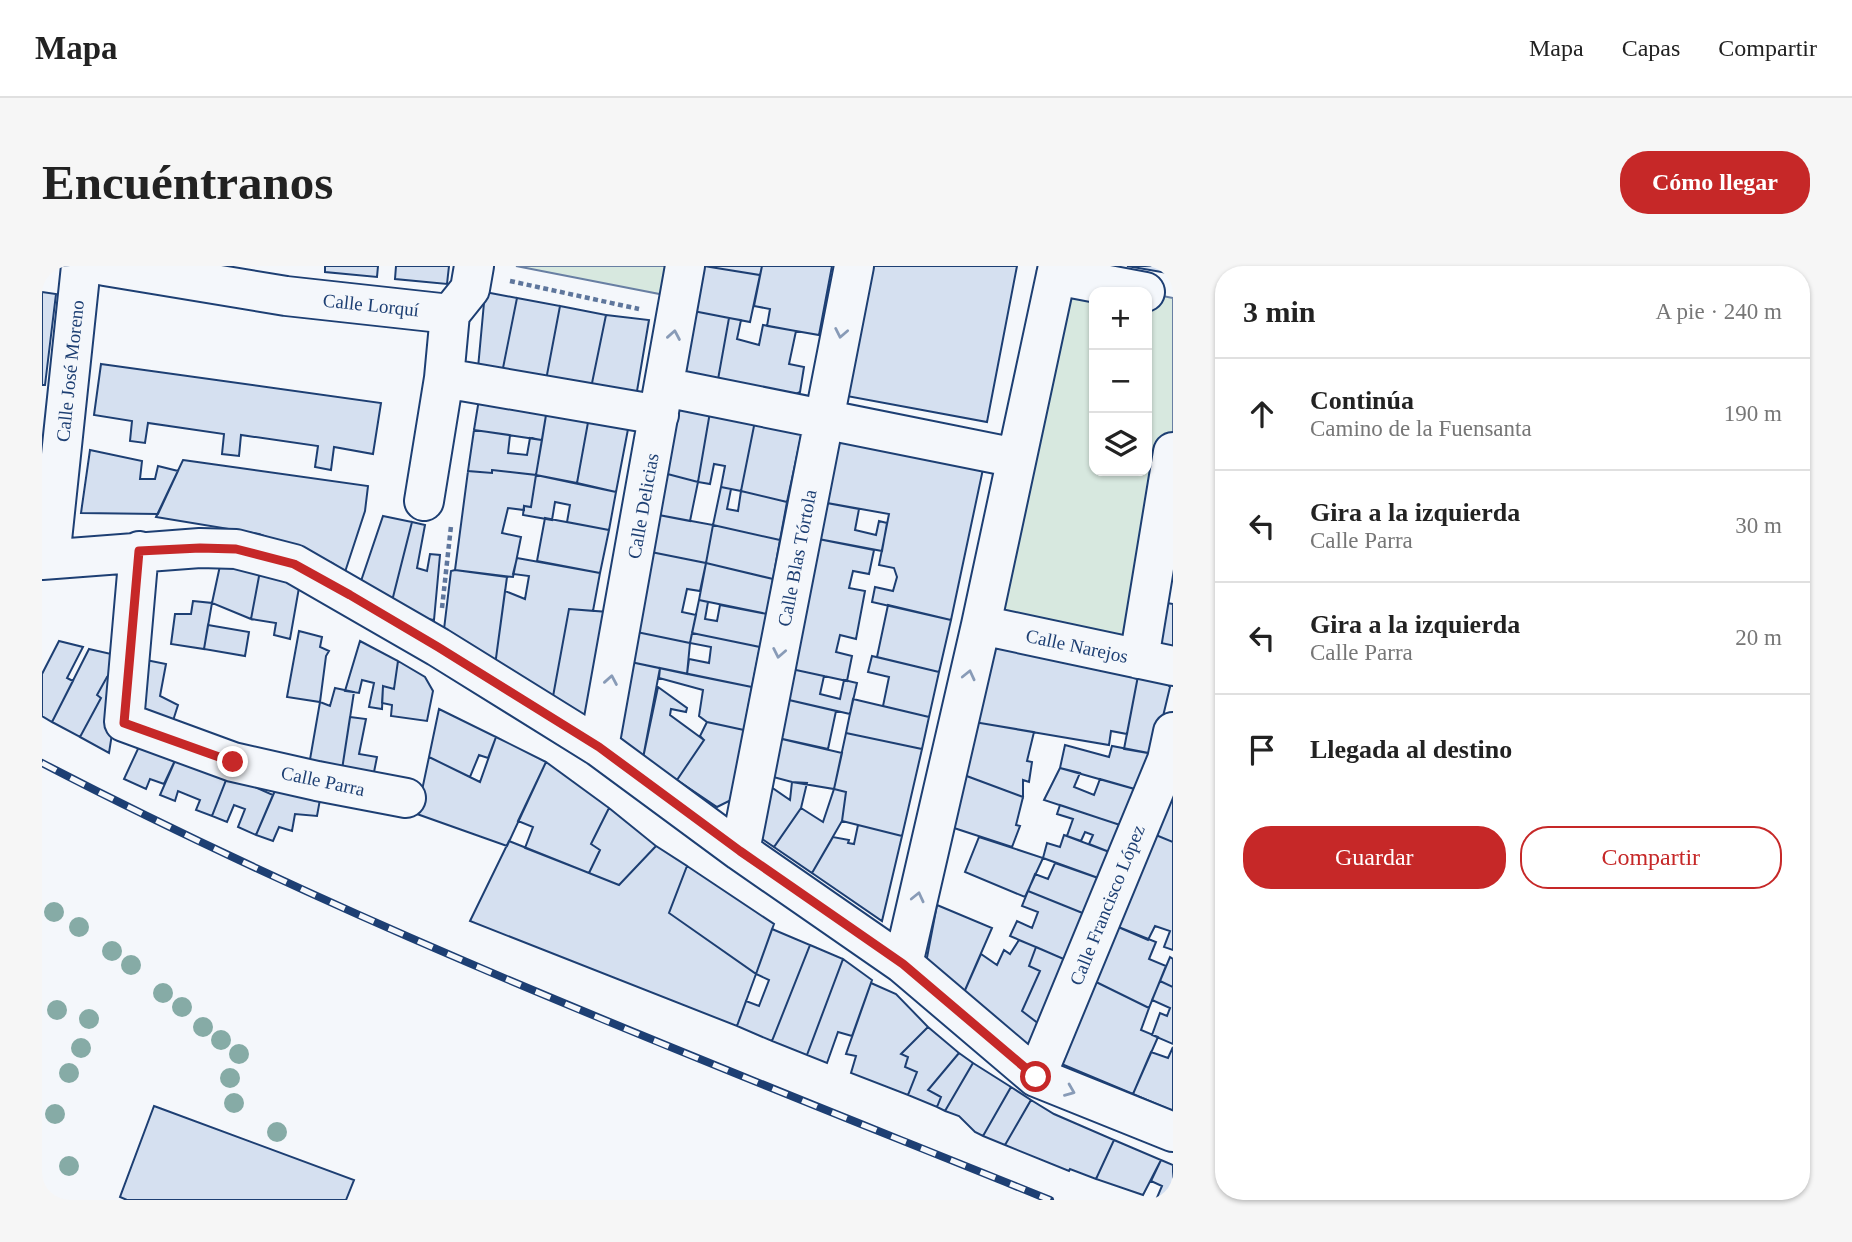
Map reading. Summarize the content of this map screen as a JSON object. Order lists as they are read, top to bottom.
{
  "streets": {
    "street": [
      "Calle Lorquí",
      "Calle José Moreno",
      "Calle Delicias",
      "Calle Blas Tórtola",
      "Calle Narejos",
      "Calle Parra",
      "Calle Francisco López"
    ]
  },
  "page": {
    "header": "Mapa",
    "nav": ["Mapa", "Capas", "Compartir"],
    "buttons": [
      "Cómo llegar",
      ["Guardar", "Compartir"]
    ],
    "title": "Encuéntranos",
    "heading": ["3 min", "A pie · 240 m"],
    "map_buttons": ["+", "−"],
    "list": [
      ["Continúa", "Camino de la Fuensanta", "190 m"],
      ["Gira a la izquierda", "Calle Parra", "30 m"],
      ["Gira a la izquierda", "Calle Parra", "20 m"],
      "Llegada al destino"
    ]
  }
}
